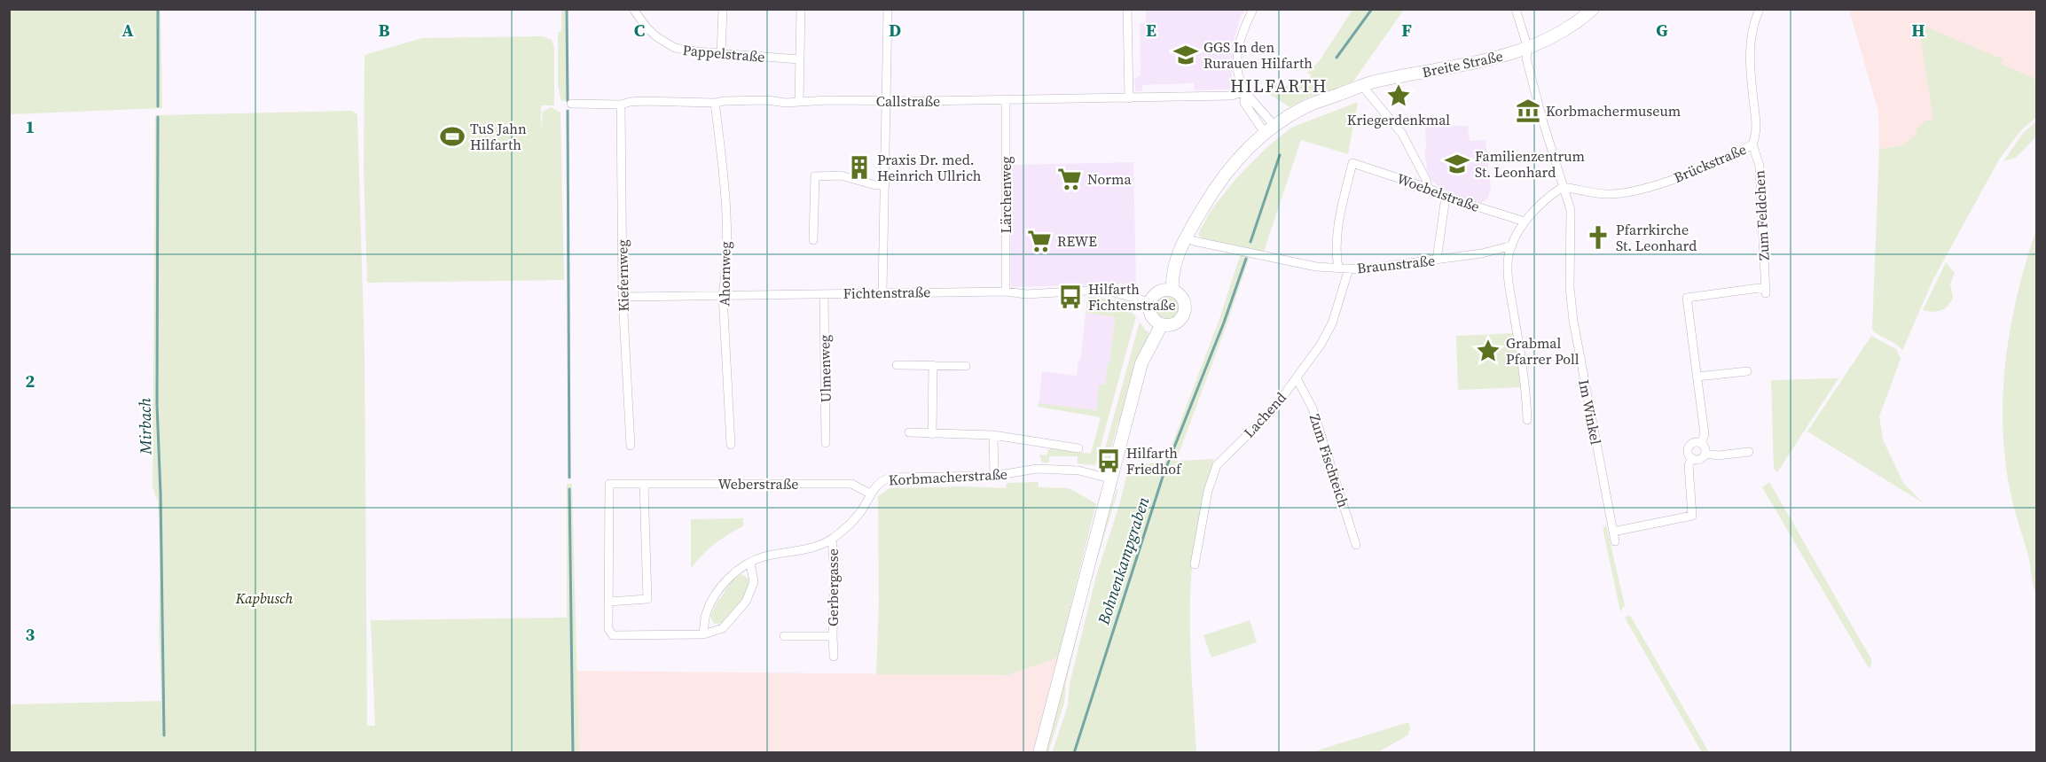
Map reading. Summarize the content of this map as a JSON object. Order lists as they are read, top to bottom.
{
  "streets": {
    "main road": ["Breite Straße"],
    "street": [
      "Pappelstraße",
      "Callstraße",
      "Brückstraße",
      "Woebelstraße",
      "Lärchenweg",
      "Zum Feldchen",
      "Braunstraße",
      "Ahornweg",
      "Kiefernweg",
      "Fichtenstraße",
      "Ulmenweg",
      "Im Winkel",
      "Lachend",
      "Zum Fischteich",
      "Korbmacherstraße",
      "Weberstraße",
      "Gerbergasse"
    ]
  },
  "crossings": [
    ["Breite Straße", "Braunstraße"],
    ["Breite Straße", "Fichtenstraße"],
    ["Breite Straße", "Im Winkel"],
    ["Callstraße", "Lärchenweg"],
    ["Callstraße", "Ahornweg"],
    ["Callstraße", "Kiefernweg"],
    ["Brückstraße", "Zum Feldchen"],
    ["Brückstraße", "Im Winkel"],
    ["Woebelstraße", "Braunstraße"],
    ["Lärchenweg", "Fichtenstraße"],
    ["Zum Feldchen", "Im Winkel"],
    ["Braunstraße", "Lachend"],
    ["Ahornweg", "Fichtenstraße"],
    ["Kiefernweg", "Fichtenstraße"],
    ["Fichtenstraße", "Ulmenweg"],
    ["Lachend", "Zum Fischteich"],
    ["Korbmacherstraße", "Weberstraße"],
    ["Korbmacherstraße", "Gerbergasse"]
  ],
  "districts": ["HILFARTH"],
  "water": ["Mirbach", "Bohnenkampgraben"],
  "parks": ["Kapbusch"],
  "places": {
    "school or university": ["GGS In den Rurauen Hilfarth", "Familienzentrum St. Leonhard"],
    "place": ["Kriegerdenkmal", "Grabmal Pfarrer Poll"],
    "museum": ["Korbmachermuseum"],
    "sports": ["TuS Jahn Hilfarth"],
    "building": ["Praxis Dr. med. Heinrich Ullrich"],
    "supermarket": ["Norma", "REWE"],
    "church": ["Pfarrkirche St. Leonhard"],
    "bus stop": ["Hilfarth Fichtenstraße", "Hilfarth Friedhof"]
  },
  "grid": {
    "columns": [
      "A",
      "B",
      "C",
      "D",
      "E",
      "F",
      "G",
      "H"
    ],
    "rows": ["1", "2", "3"]
  }
}
